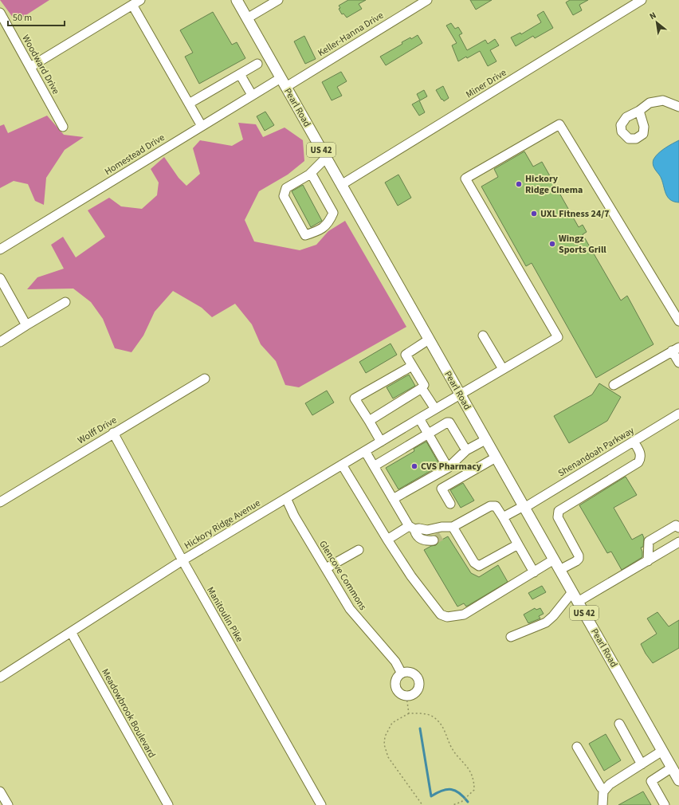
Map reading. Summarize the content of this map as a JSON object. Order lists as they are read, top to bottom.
{
  "streets": {
    "main road": ["Pearl Road", "US 42"],
    "street": [
      "Keller-Hanna Drive",
      "Woodward Drive",
      "Miner Drive",
      "Homestead Drive",
      "Wolff Drive",
      "Shenandoah Parkway",
      "Hickory Ridge Avenue",
      "Glencove Commons",
      "Manitoulin Pike",
      "Meadowbrook Boulevard"
    ]
  },
  "crossings": [
    ["Keller-Hanna Drive", "Pearl Road"],
    ["Miner Drive", "Pearl Road"],
    ["Pearl Road", "Homestead Drive"],
    ["Pearl Road", "Shenandoah Parkway"],
    ["Pearl Road", "Hickory Ridge Avenue"],
    ["Wolff Drive", "Manitoulin Pike"],
    ["Hickory Ridge Avenue", "Glencove Commons"],
    ["Hickory Ridge Avenue", "Manitoulin Pike"],
    ["Hickory Ridge Avenue", "Meadowbrook Boulevard"]
  ],
  "places": [
    "Hickory Ridge Cinema",
    "UXL Fitness 24/7",
    "Wingz Sports Grill",
    "CVS Pharmacy"
  ],
  "scale_bar": "50 m",
  "north": "top left"
}
